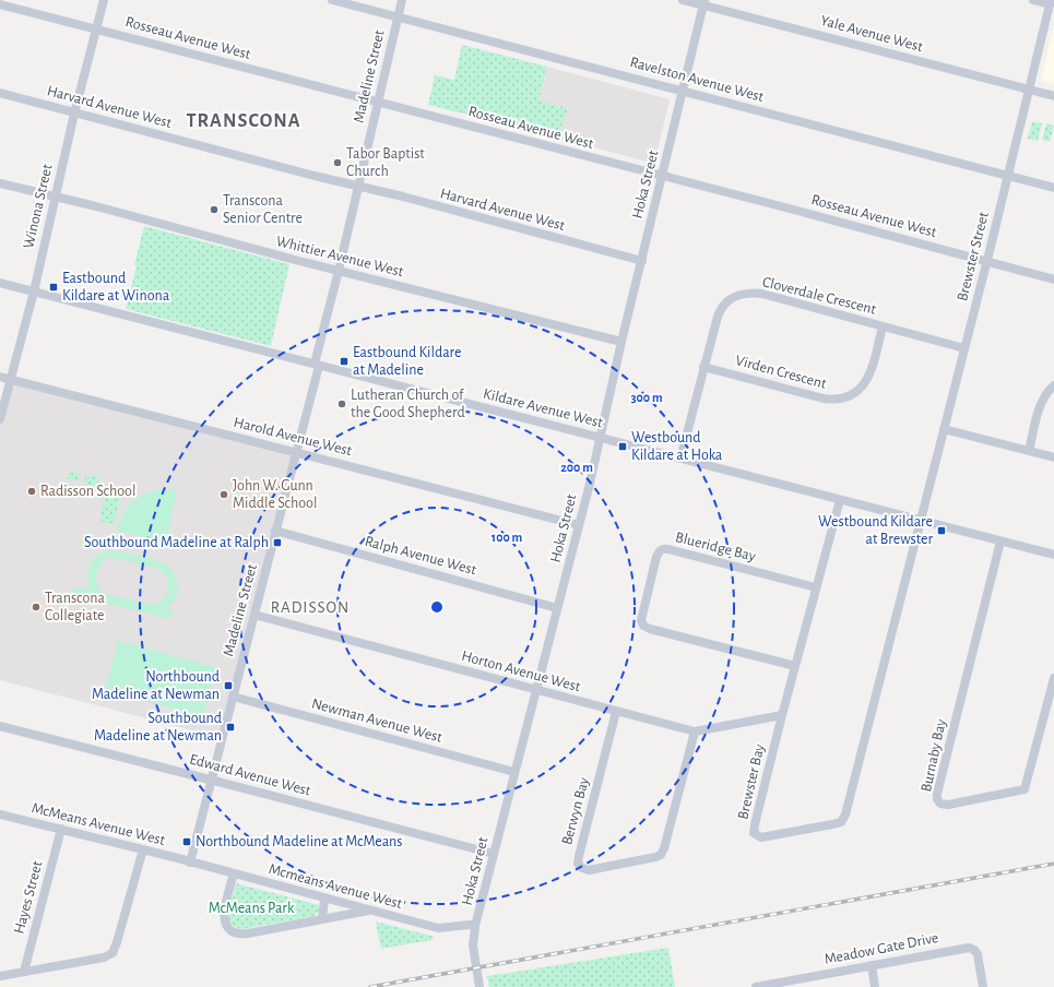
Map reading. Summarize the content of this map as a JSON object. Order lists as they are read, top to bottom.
{
  "streets": {
    "street": [
      "Yale Avenue West",
      "Rosseau Avenue West",
      "Madeline Street",
      "Ravelston Avenue West",
      "Harvard Avenue West",
      "Hoka Street",
      "Winona Street",
      "Whittier Avenue West",
      "Brewster Street",
      "Cloverdale Crescent",
      "Virden Crescent",
      "Kildare Avenue West",
      "Harold Avenue West",
      "Blueridge Bay",
      "Ralph Avenue West",
      "Horton Avenue West",
      "Newman Avenue West",
      "Burnaby Bay",
      "Edward Avenue West",
      "Brewster Bay",
      "Berwyn Bay",
      "McMeans Avenue West",
      "Mcmeans Avenue West",
      "Hayes Street",
      "Meadow Gate Drive"
    ]
  },
  "crossings": [
    ["Yale Avenue West", "Hoka Street"],
    ["Yale Avenue West", "Brewster Street"],
    ["Rosseau Avenue West", "Madeline Street"],
    ["Rosseau Avenue West", "Hoka Street"],
    ["Rosseau Avenue West", "Winona Street"],
    ["Rosseau Avenue West", "Brewster Street"],
    ["Madeline Street", "Ravelston Avenue West"],
    ["Madeline Street", "Harvard Avenue West"],
    ["Madeline Street", "Whittier Avenue West"],
    ["Madeline Street", "Kildare Avenue West"],
    ["Madeline Street", "Harold Avenue West"],
    ["Madeline Street", "Ralph Avenue West"],
    ["Madeline Street", "Horton Avenue West"],
    ["Madeline Street", "Newman Avenue West"],
    ["Madeline Street", "Edward Avenue West"],
    ["Madeline Street", "McMeans Avenue West"],
    ["Madeline Street", "Mcmeans Avenue West"],
    ["Ravelston Avenue West", "Hoka Street"],
    ["Ravelston Avenue West", "Brewster Street"],
    ["Harvard Avenue West", "Hoka Street"],
    ["Harvard Avenue West", "Winona Street"],
    ["Hoka Street", "Whittier Avenue West"],
    ["Hoka Street", "Kildare Avenue West"],
    ["Hoka Street", "Harold Avenue West"],
    ["Hoka Street", "Ralph Avenue West"],
    ["Hoka Street", "Horton Avenue West"],
    ["Hoka Street", "Newman Avenue West"],
    ["Hoka Street", "Edward Avenue West"],
    ["Hoka Street", "Mcmeans Avenue West"],
    ["Winona Street", "Whittier Avenue West"],
    ["Winona Street", "Kildare Avenue West"],
    ["Winona Street", "Harold Avenue West"],
    ["Brewster Street", "Cloverdale Crescent"],
    ["Brewster Street", "Kildare Avenue West"],
    ["Brewster Street", "Brewster Bay"],
    ["Cloverdale Crescent", "Virden Crescent"],
    ["Cloverdale Crescent", "Kildare Avenue West"],
    ["Kildare Avenue West", "Burnaby Bay"],
    ["Kildare Avenue West", "Brewster Bay"],
    ["Blueridge Bay", "Brewster Bay"],
    ["Horton Avenue West", "Brewster Bay"],
    ["Horton Avenue West", "Berwyn Bay"],
    ["McMeans Avenue West", "Mcmeans Avenue West"],
    ["McMeans Avenue West", "Hayes Street"]
  ],
  "districts": ["TRANSCONA", "RADISSON"],
  "parks": ["McMeans Park"],
  "places": {
    "other": [
      "Tabor Baptist Church",
      "Transcona Senior Centre",
      "Lutheran Church of the Good Shepherd",
      "Radisson School",
      "John W. Gunn Middle School",
      "Transcona Collegiate"
    ],
    "transit": [
      "Eastbound Kildare at Winona",
      "Eastbound Kildare at Madeline",
      "Westbound Kildare at Hoka",
      "Westbound Kildare at Brewster",
      "Southbound Madeline at Ralph",
      "Northbound Madeline at Newman",
      "Southbound Madeline at Newman",
      "Northbound Madeline at McMeans"
    ]
  },
  "rings": ["300 m", "200 m", "100 m"]
}
